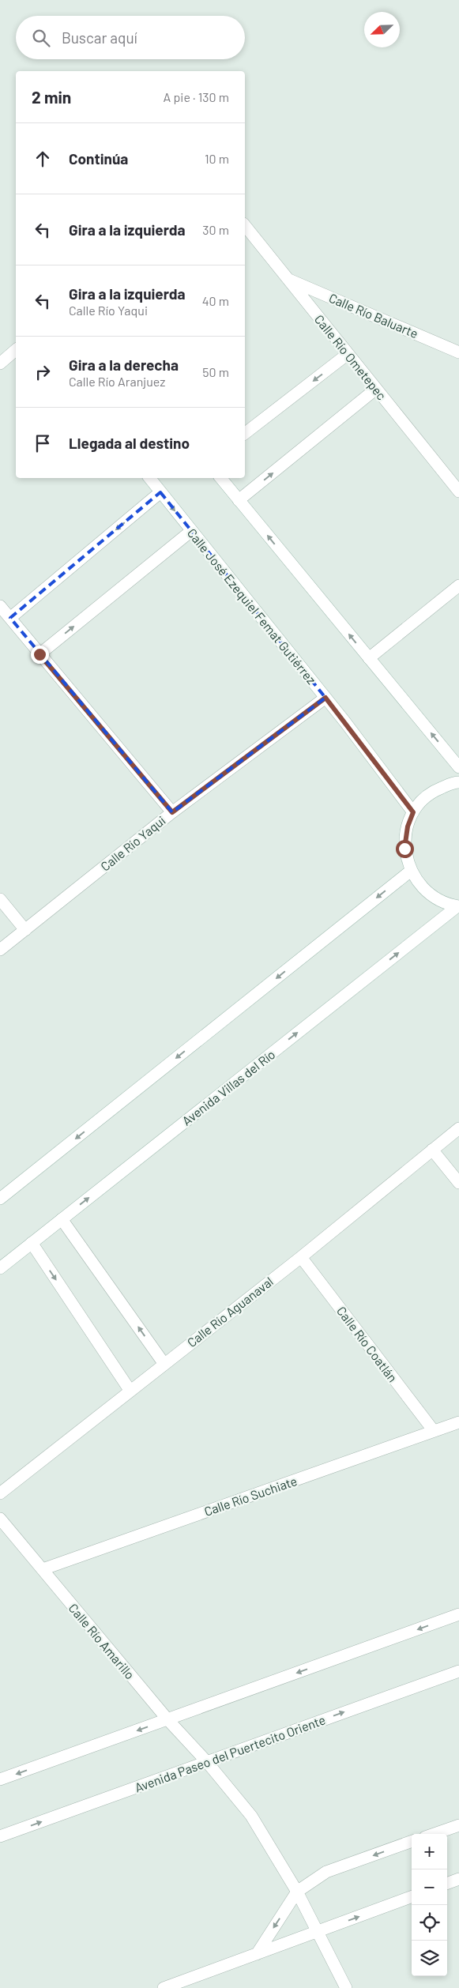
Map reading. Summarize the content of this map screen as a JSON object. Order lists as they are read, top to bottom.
{
  "streets": {
    "street": [
      "Calle Río Baluarte",
      "Calle Río Ometepec",
      "Calle José Ezequiel Femat Gutiérrez",
      "Calle Río Yaqui",
      "Avenida Villas del Río",
      "Calle Río Aguanaval",
      "Calle Río Coatlán",
      "Calle Río Suchiate",
      "Calle Río Amarillo",
      "Avenida Paseo del Puertecito Oriente"
    ]
  },
  "crossings": [
    ["Calle Río Baluarte", "Calle Río Ometepec"],
    ["Calle José Ezequiel Femat Gutiérrez", "Calle Río Yaqui"],
    ["Calle Río Aguanaval", "Calle Río Coatlán"],
    ["Calle Río Coatlán", "Calle Río Suchiate"],
    ["Calle Río Suchiate", "Calle Río Amarillo"],
    ["Calle Río Amarillo", "Avenida Paseo del Puertecito Oriente"]
  ],
  "north": "bottom left",
  "page": {
    "search": "Buscar aquí",
    "heading": ["2 min", "A pie · 130 m"],
    "list": [
      ["Continúa", "10 m"],
      ["Gira a la izquierda", "30 m"],
      ["Gira a la izquierda", "Calle Río Yaqui", "40 m"],
      ["Gira a la derecha", "Calle Río Aranjuez", "50 m"],
      "Llegada al destino"
    ],
    "map_buttons": ["+", "−"]
  }
}
